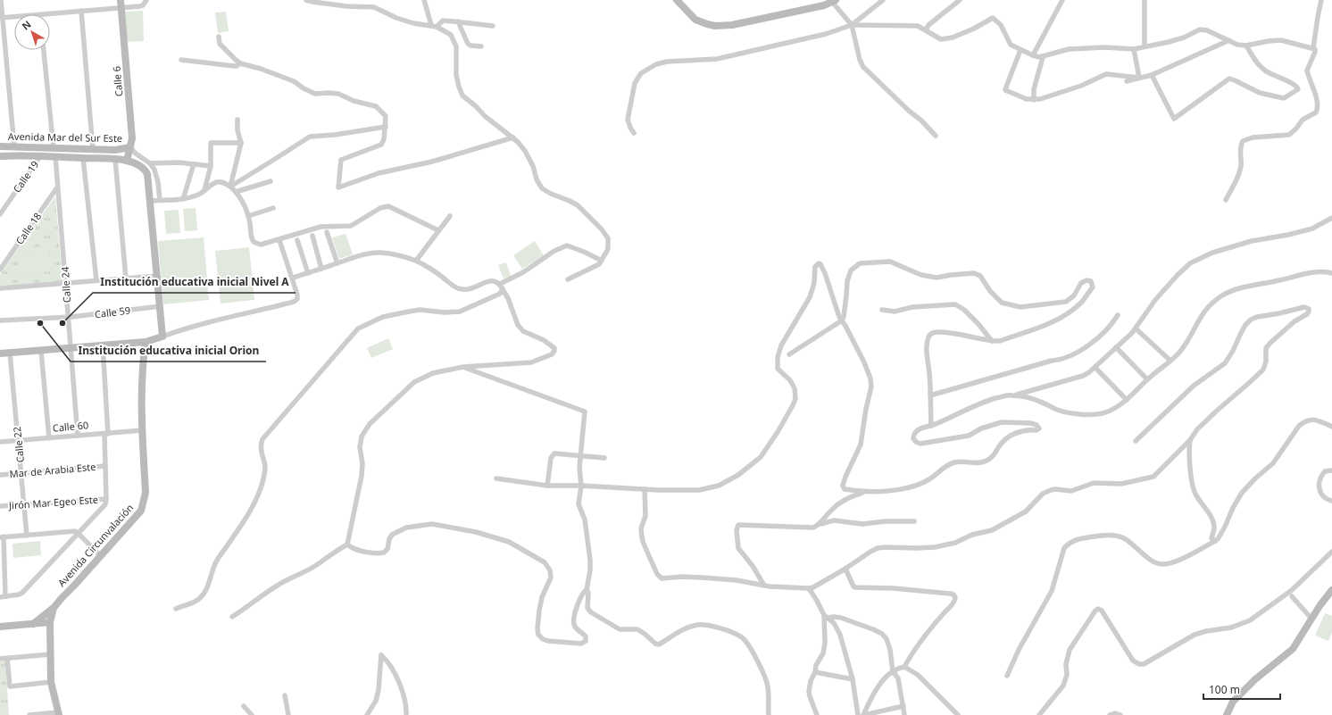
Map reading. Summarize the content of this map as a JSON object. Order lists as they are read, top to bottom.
{
  "streets": {
    "street": [
      "Calle 6",
      "Avenida Mar del Sur Este",
      "Calle 19",
      "Calle 18",
      "Calle 24",
      "Calle 59",
      "Calle 60",
      "Calle 22",
      "Mar de Arabia Este",
      "Jirón Mar Egeo Este",
      "Avenida Circunvalación"
    ]
  },
  "crossings": [
    ["Calle 6", "Avenida Mar del Sur Este"],
    ["Avenida Mar del Sur Este", "Calle 19"],
    ["Avenida Mar del Sur Este", "Calle 24"],
    ["Calle 18", "Calle 24"],
    ["Calle 24", "Calle 59"],
    ["Calle 24", "Calle 60"],
    ["Calle 60", "Calle 22"],
    ["Calle 60", "Avenida Circunvalación"],
    ["Calle 22", "Mar de Arabia Este"],
    ["Calle 22", "Jirón Mar Egeo Este"]
  ],
  "places": ["Institución educativa inicial Orion", "Institución educativa inicial Nivel A"],
  "scale_bar": "100 m",
  "north": "top left"
}
